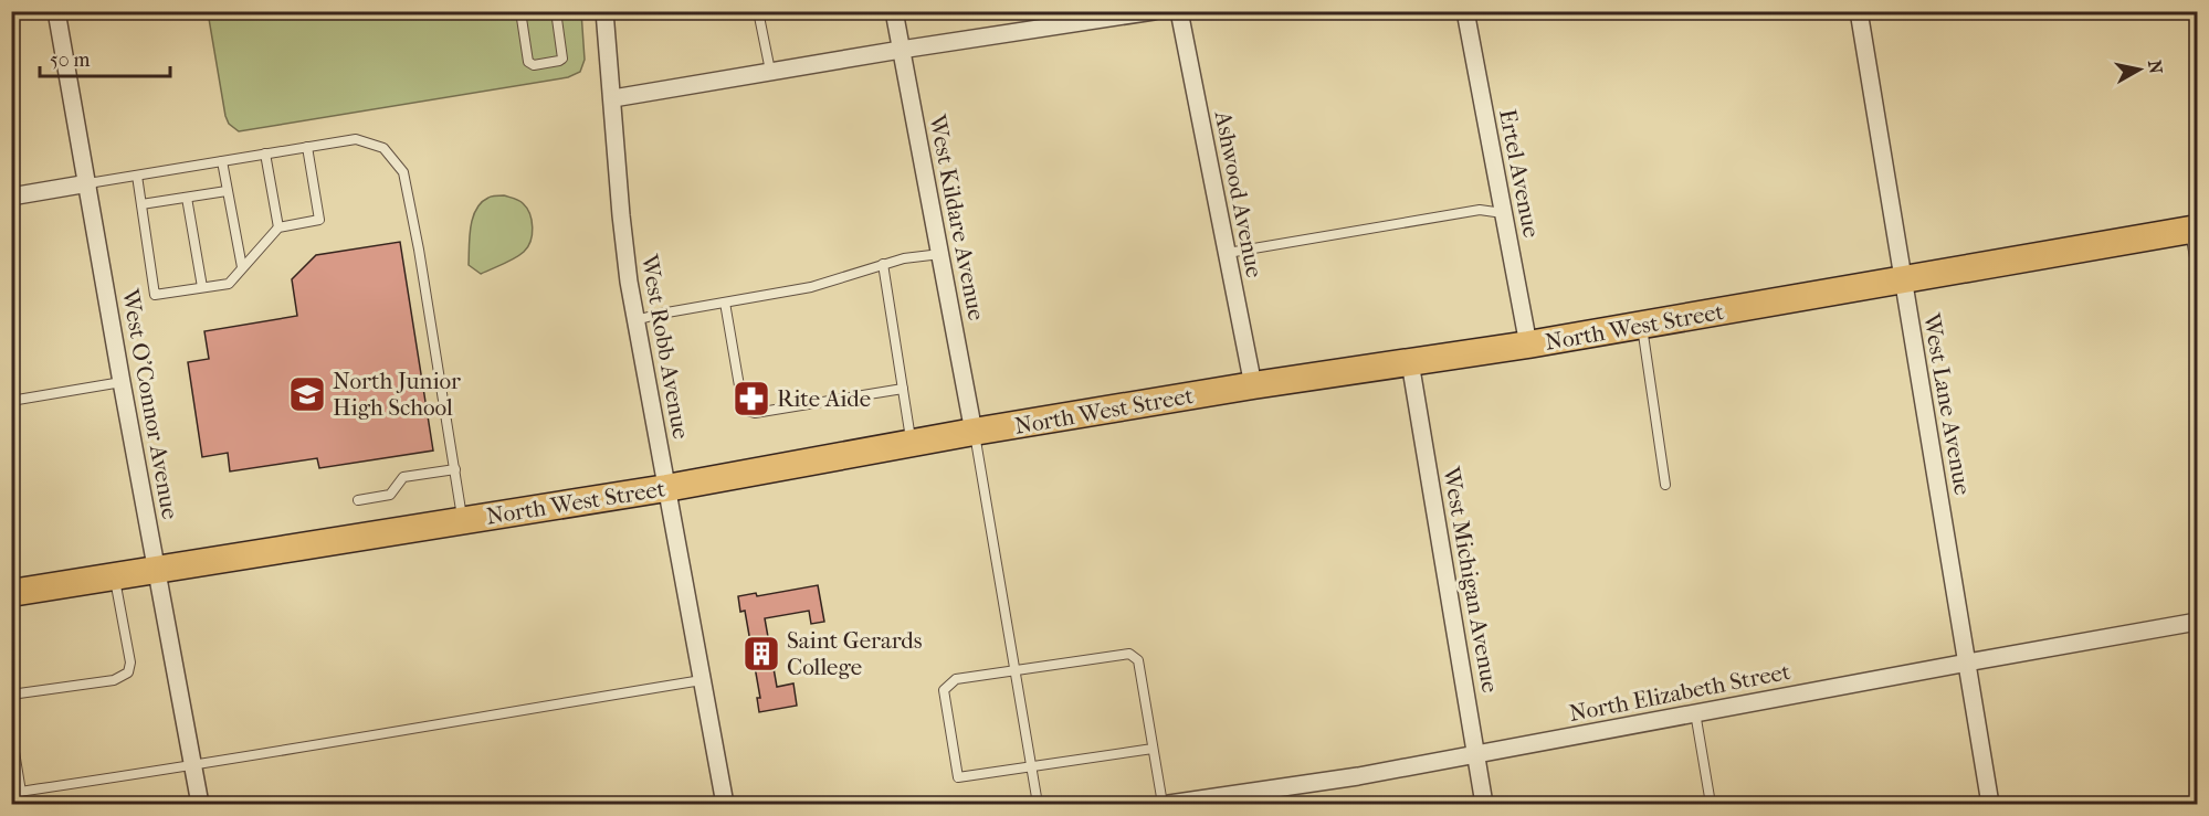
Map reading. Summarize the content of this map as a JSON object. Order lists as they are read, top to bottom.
{
  "streets": {
    "main road": ["North West Street"],
    "street": [
      "Ertel Avenue",
      "Ashwood Avenue",
      "West Kildare Avenue",
      "West Robb Avenue",
      "West O'Connor Avenue",
      "West Lane Avenue",
      "West Michigan Avenue",
      "North Elizabeth Street"
    ]
  },
  "crossings": [
    ["Ertel Avenue", "North West Street"],
    ["Ashwood Avenue", "North West Street"],
    ["West Kildare Avenue", "North West Street"],
    ["North West Street", "West Robb Avenue"],
    ["North West Street", "West O'Connor Avenue"],
    ["North West Street", "West Lane Avenue"],
    ["North West Street", "West Michigan Avenue"],
    ["West Lane Avenue", "North Elizabeth Street"],
    ["West Michigan Avenue", "North Elizabeth Street"]
  ],
  "places": {
    "school or university": ["North Junior High School"],
    "pharmacy": ["Rite Aide"],
    "building": ["Saint Gerards College"]
  },
  "scale_bar": "50 m",
  "north": "right"
}
